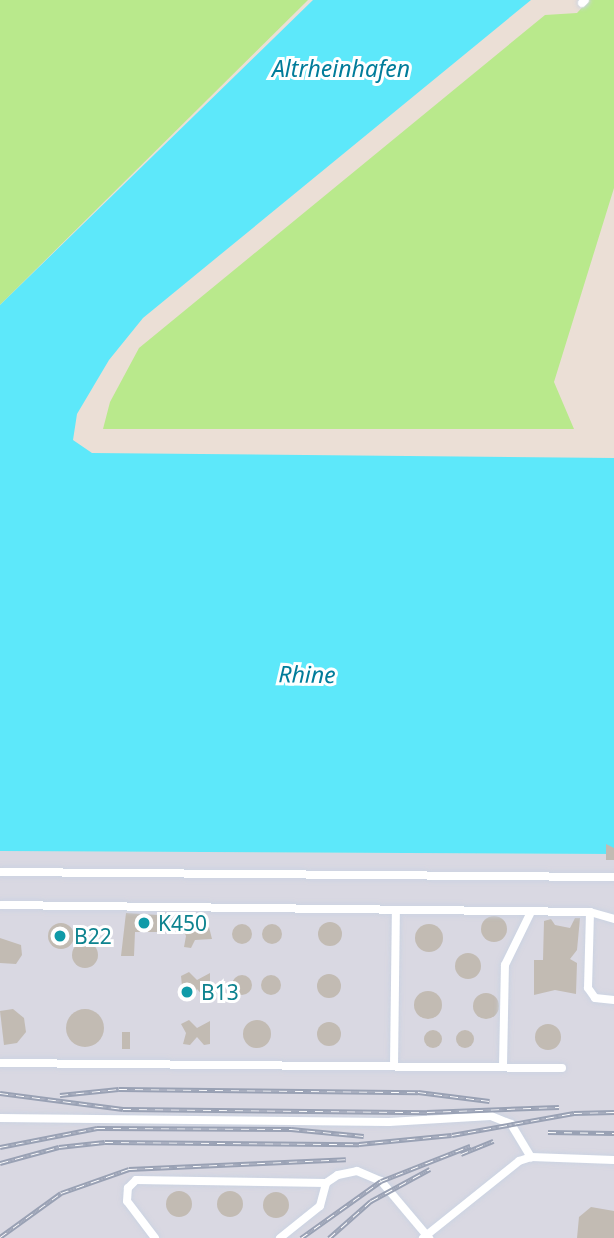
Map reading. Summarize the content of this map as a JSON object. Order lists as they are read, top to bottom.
{
  "water": ["Altrheinhafen", "Rhine"],
  "places": ["K450", "B22", "B13"]
}
